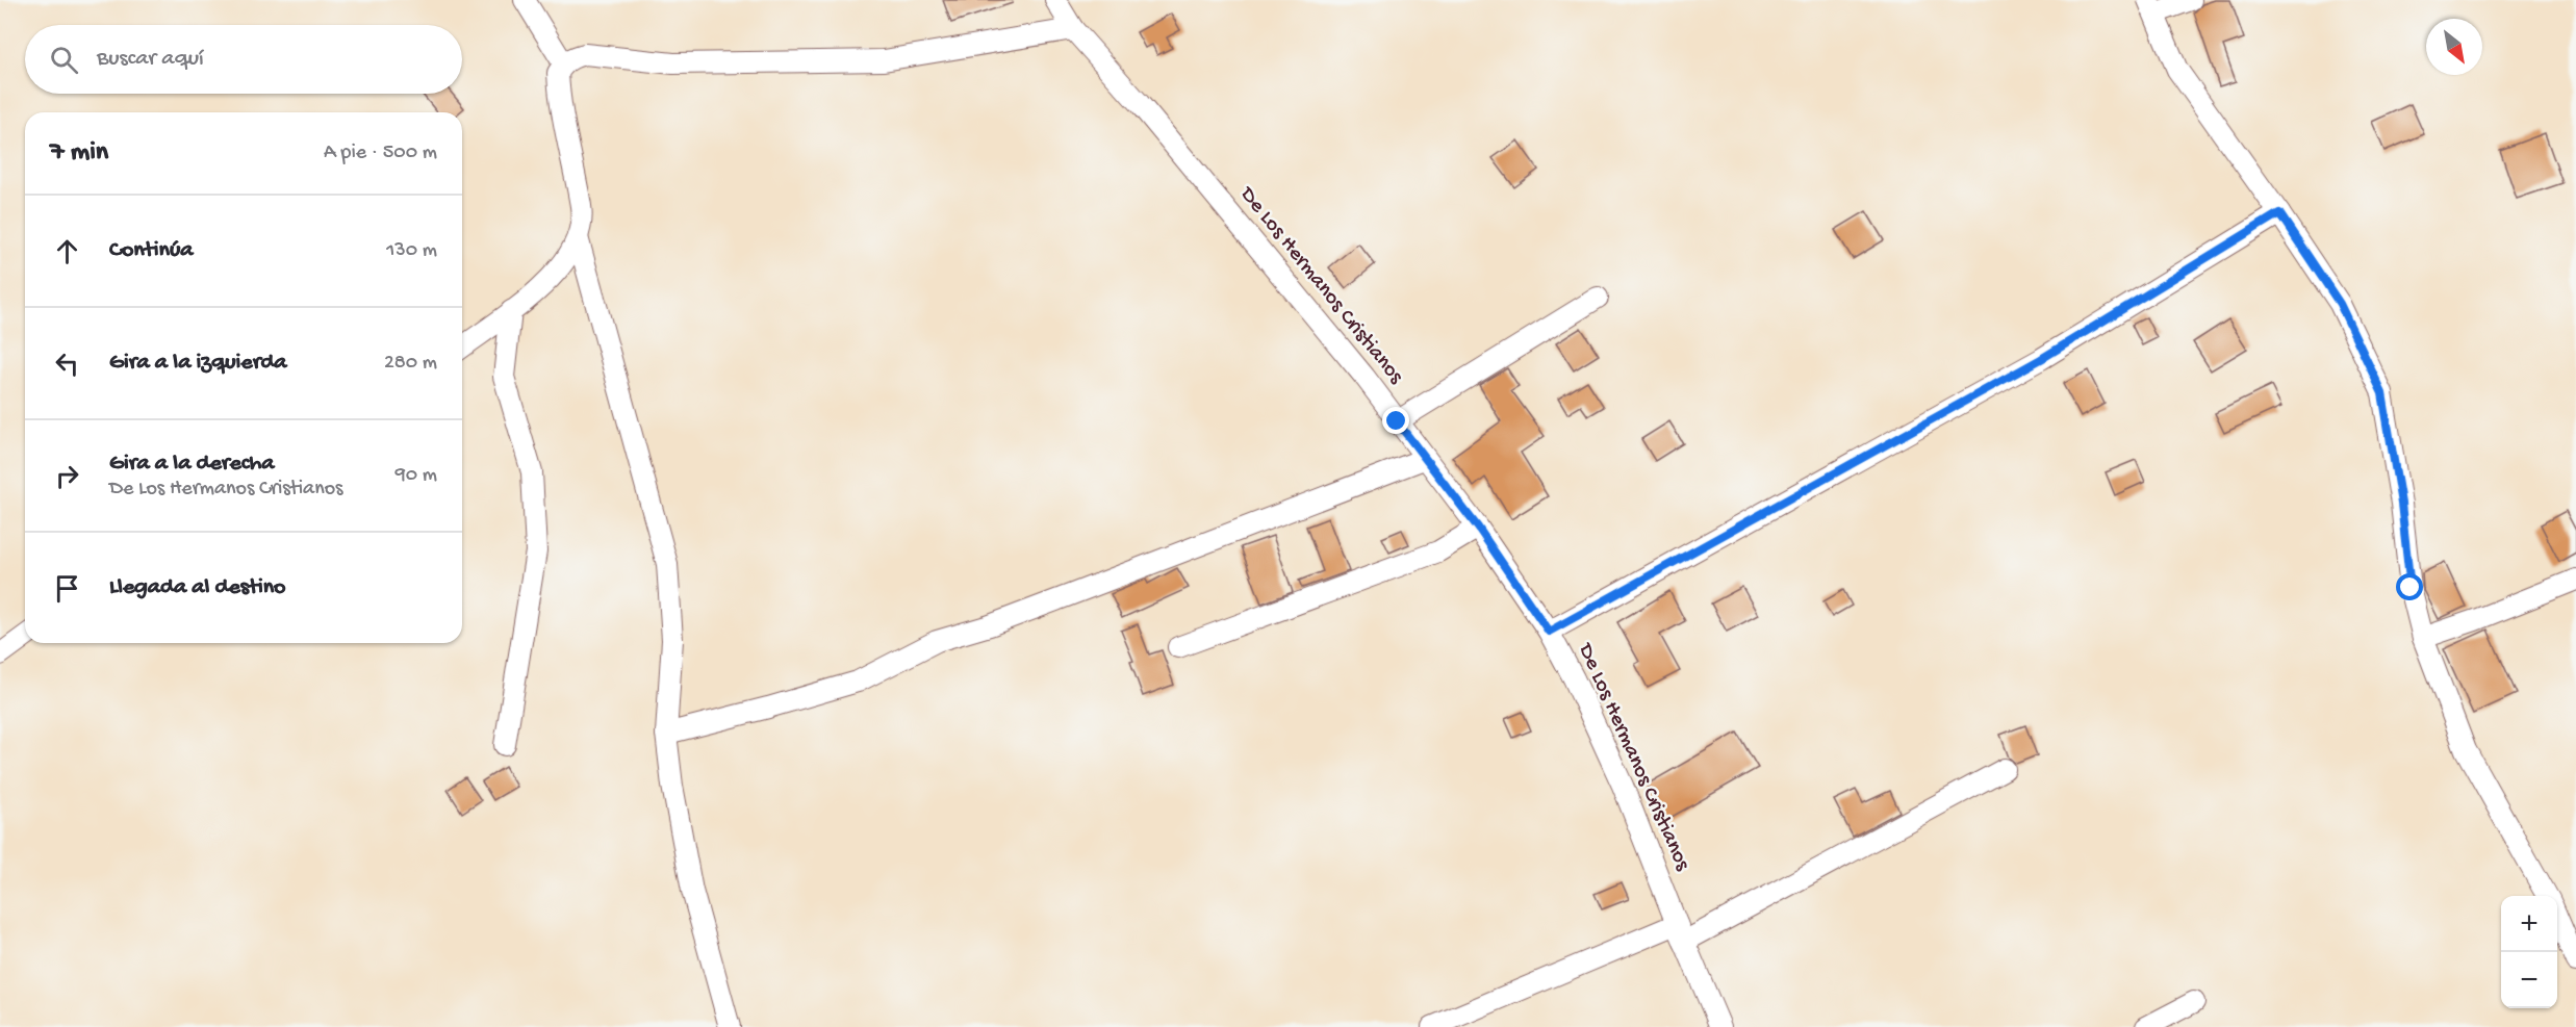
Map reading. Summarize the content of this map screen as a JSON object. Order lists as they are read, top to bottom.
{
  "streets": {
    "street": ["De Los Hermanos Cristianos"]
  },
  "north": "bottom right",
  "page": {
    "search": "Buscar aquí",
    "heading": ["7 min", "A pie · 500 m"],
    "list": [
      ["Continúa", "130 m"],
      ["Gira a la izquierda", "280 m"],
      ["Gira a la derecha", "De Los Hermanos Cristianos", "90 m"],
      "Llegada al destino"
    ],
    "map_buttons": ["+", "−"]
  }
}
